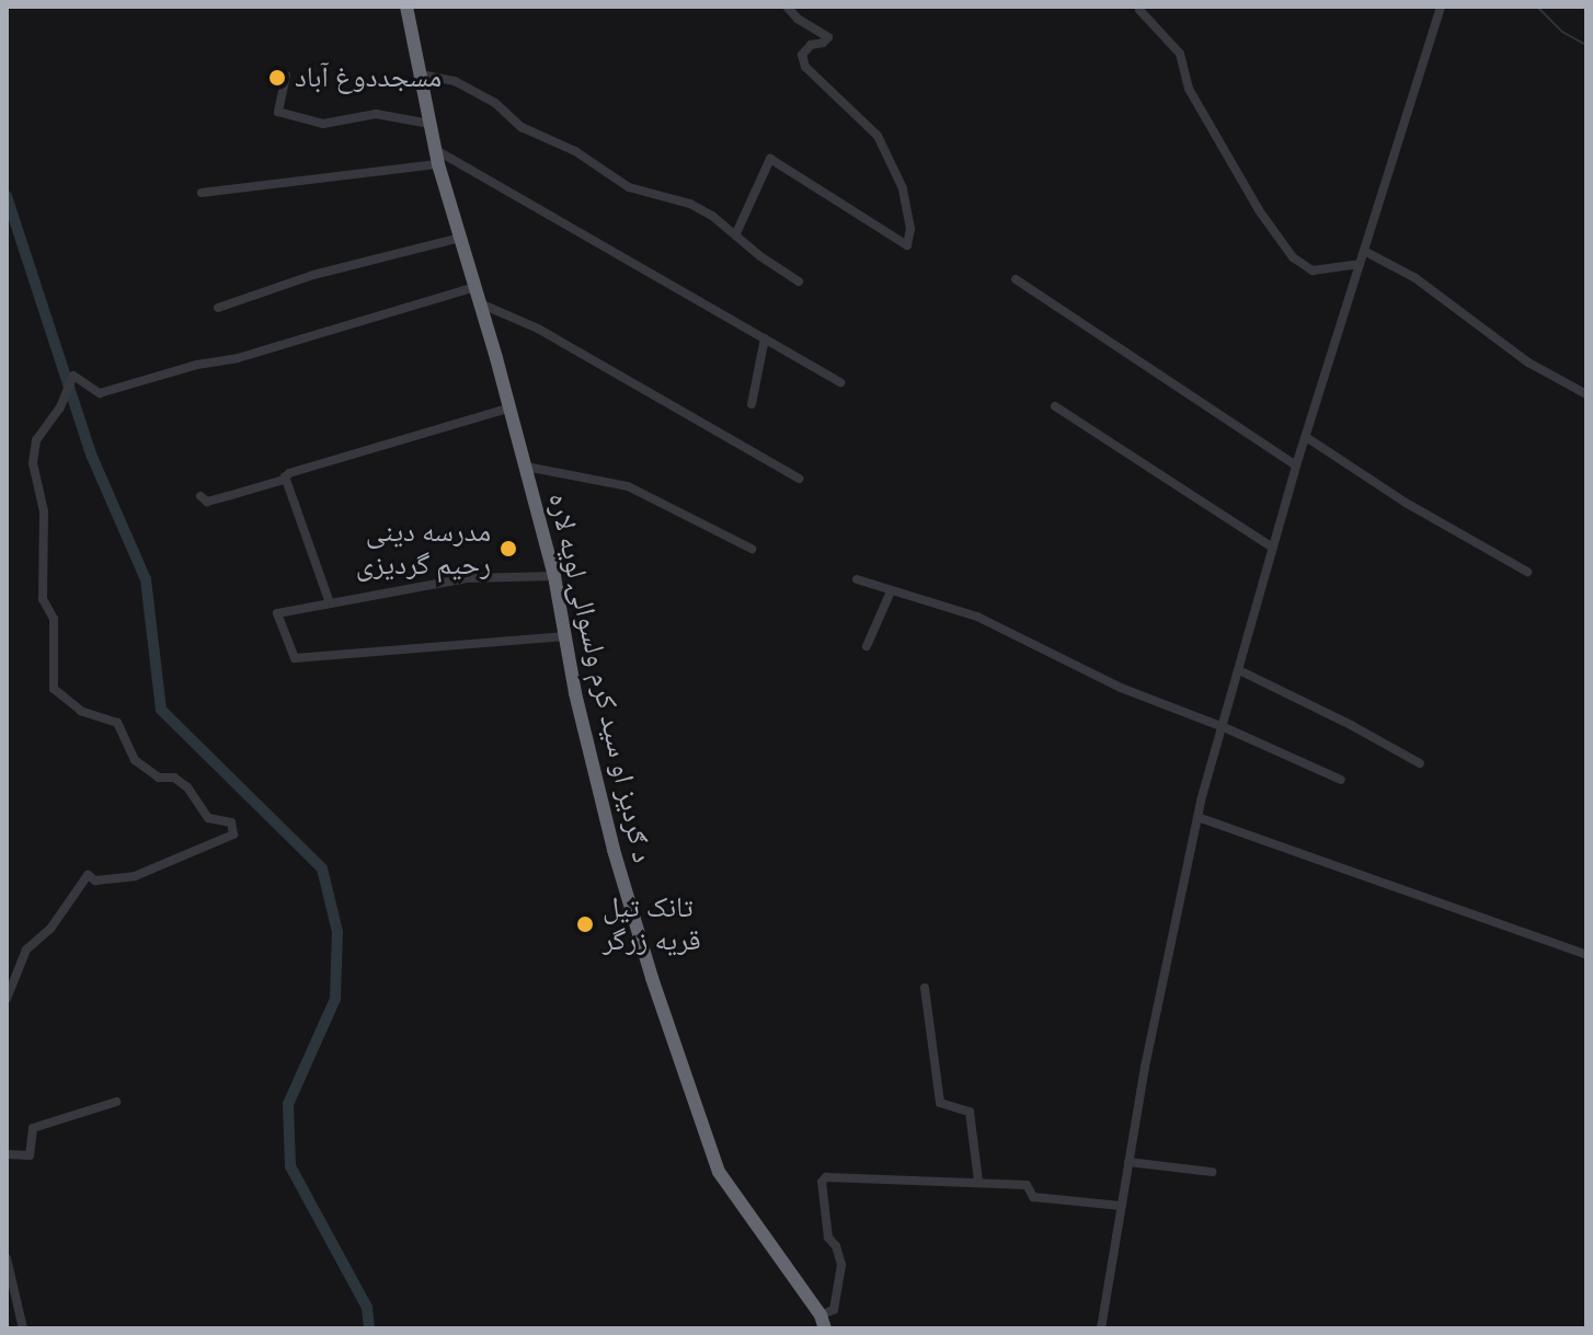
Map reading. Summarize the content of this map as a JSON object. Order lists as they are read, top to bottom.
{
  "streets": {
    "highway": ["د ګردیز او سید کرم ولسوالۍ لویه لاره"]
  },
  "places": ["مسجددوغ آباد", "مدرسه دینی رحیم گردیزی", "تانک تیل قریه زرگر"]
}
